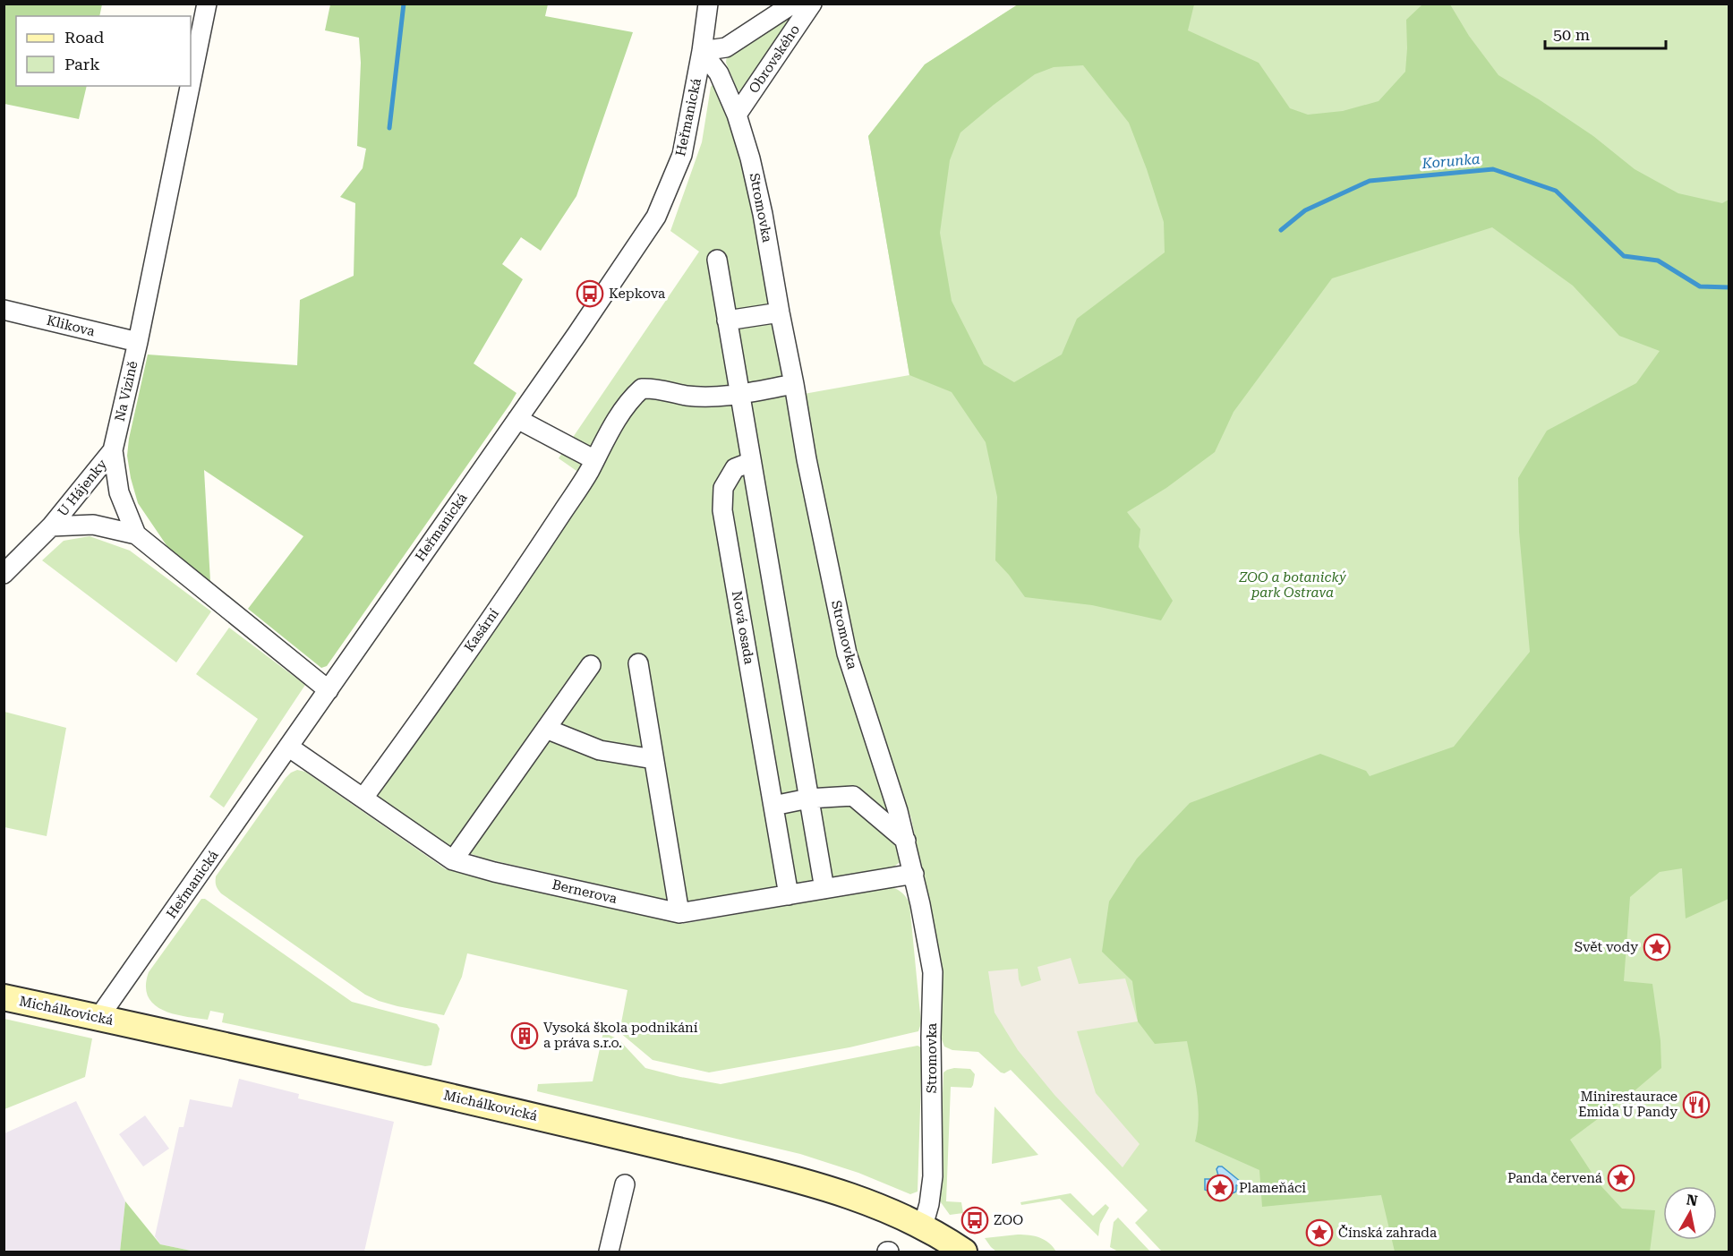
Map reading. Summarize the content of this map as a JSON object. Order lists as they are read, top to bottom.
{
  "streets": {
    "street": [
      "Obrovského",
      "Heřmanická",
      "Stromovka",
      "Klikova",
      "Na Vizině",
      "U Hájenky",
      "Nová osada",
      "Kasární",
      "Bernerova",
      "Michálkovická"
    ]
  },
  "crossings": [
    ["Obrovského", "Heřmanická"],
    ["Obrovského", "Stromovka"],
    ["Heřmanická", "Stromovka"],
    ["Heřmanická", "Na Vizině"],
    ["Heřmanická", "Bernerova"],
    ["Heřmanická", "Michálkovická"],
    ["Stromovka", "Bernerova"],
    ["Stromovka", "Michálkovická"],
    ["Klikova", "Na Vizině"],
    ["Na Vizině", "U Hájenky"],
    ["Nová osada", "Bernerova"],
    ["Kasární", "Bernerova"]
  ],
  "water": ["Korunka"],
  "parks": ["ZOO a botanický park Ostrava"],
  "places": {
    "bus stop": ["Kepkova", "ZOO"],
    "place": [
      "Svět vody",
      "Panda červená",
      "Plameňáci",
      "Čínská zahrada"
    ],
    "building": ["Vysoká škola podnikání a práva s.r.o."],
    "restaurant": ["Minirestaurace Emida U Pandy"]
  },
  "legend": ["Road", "Park"],
  "scale_bar": "50 m",
  "north": "top"
}
